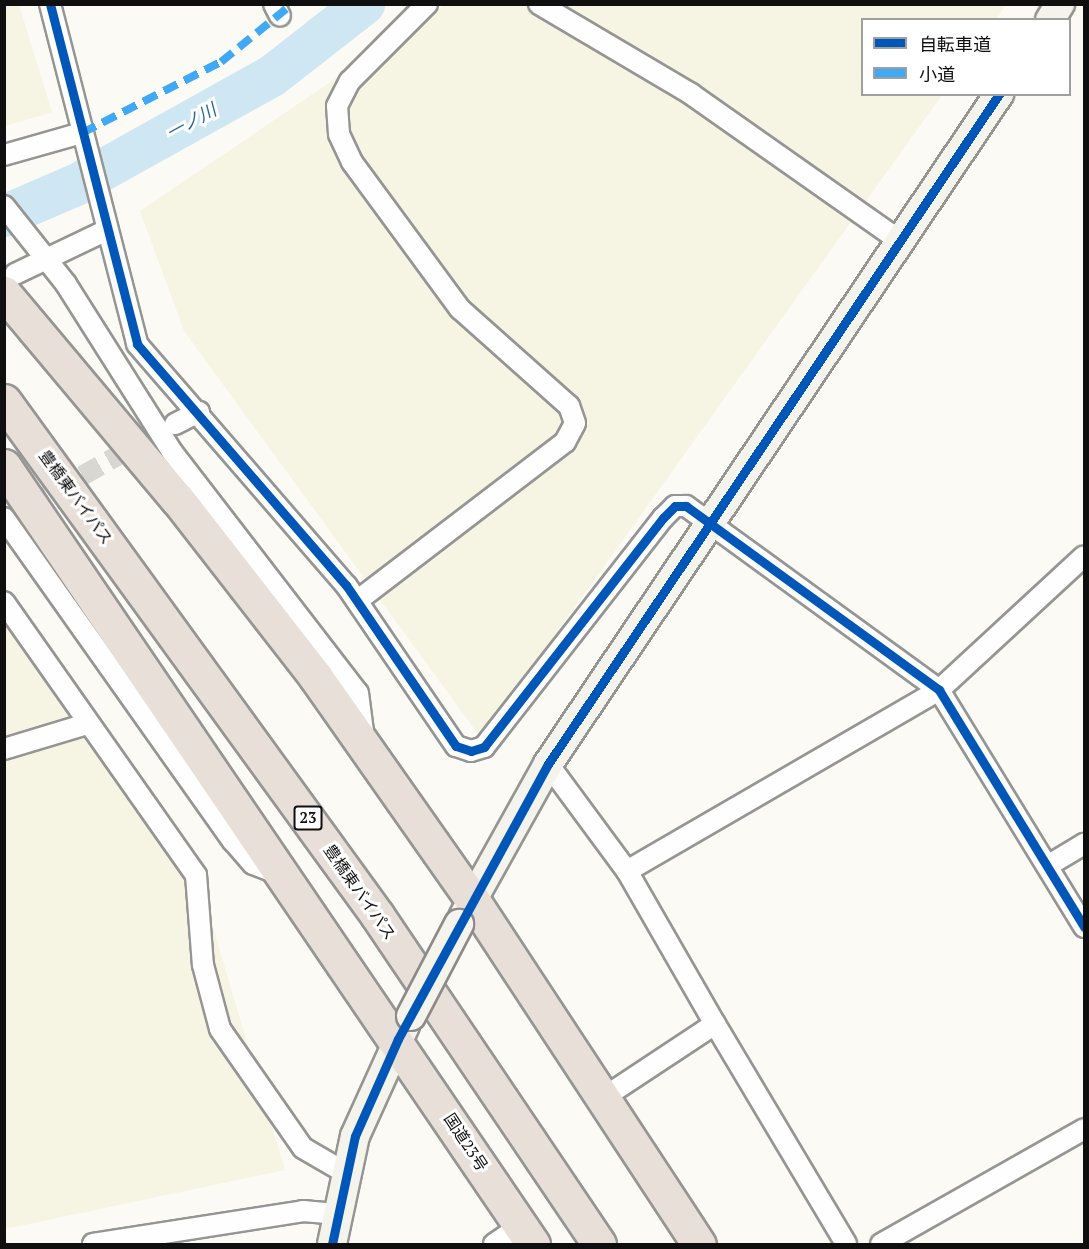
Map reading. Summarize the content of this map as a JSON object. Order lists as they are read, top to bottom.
{
  "streets": {
    "highway": ["豊橋東バイパス", "23", "国道23号"]
  },
  "water": ["一ノ川"],
  "legend": ["自転車道", "小道"]
}
